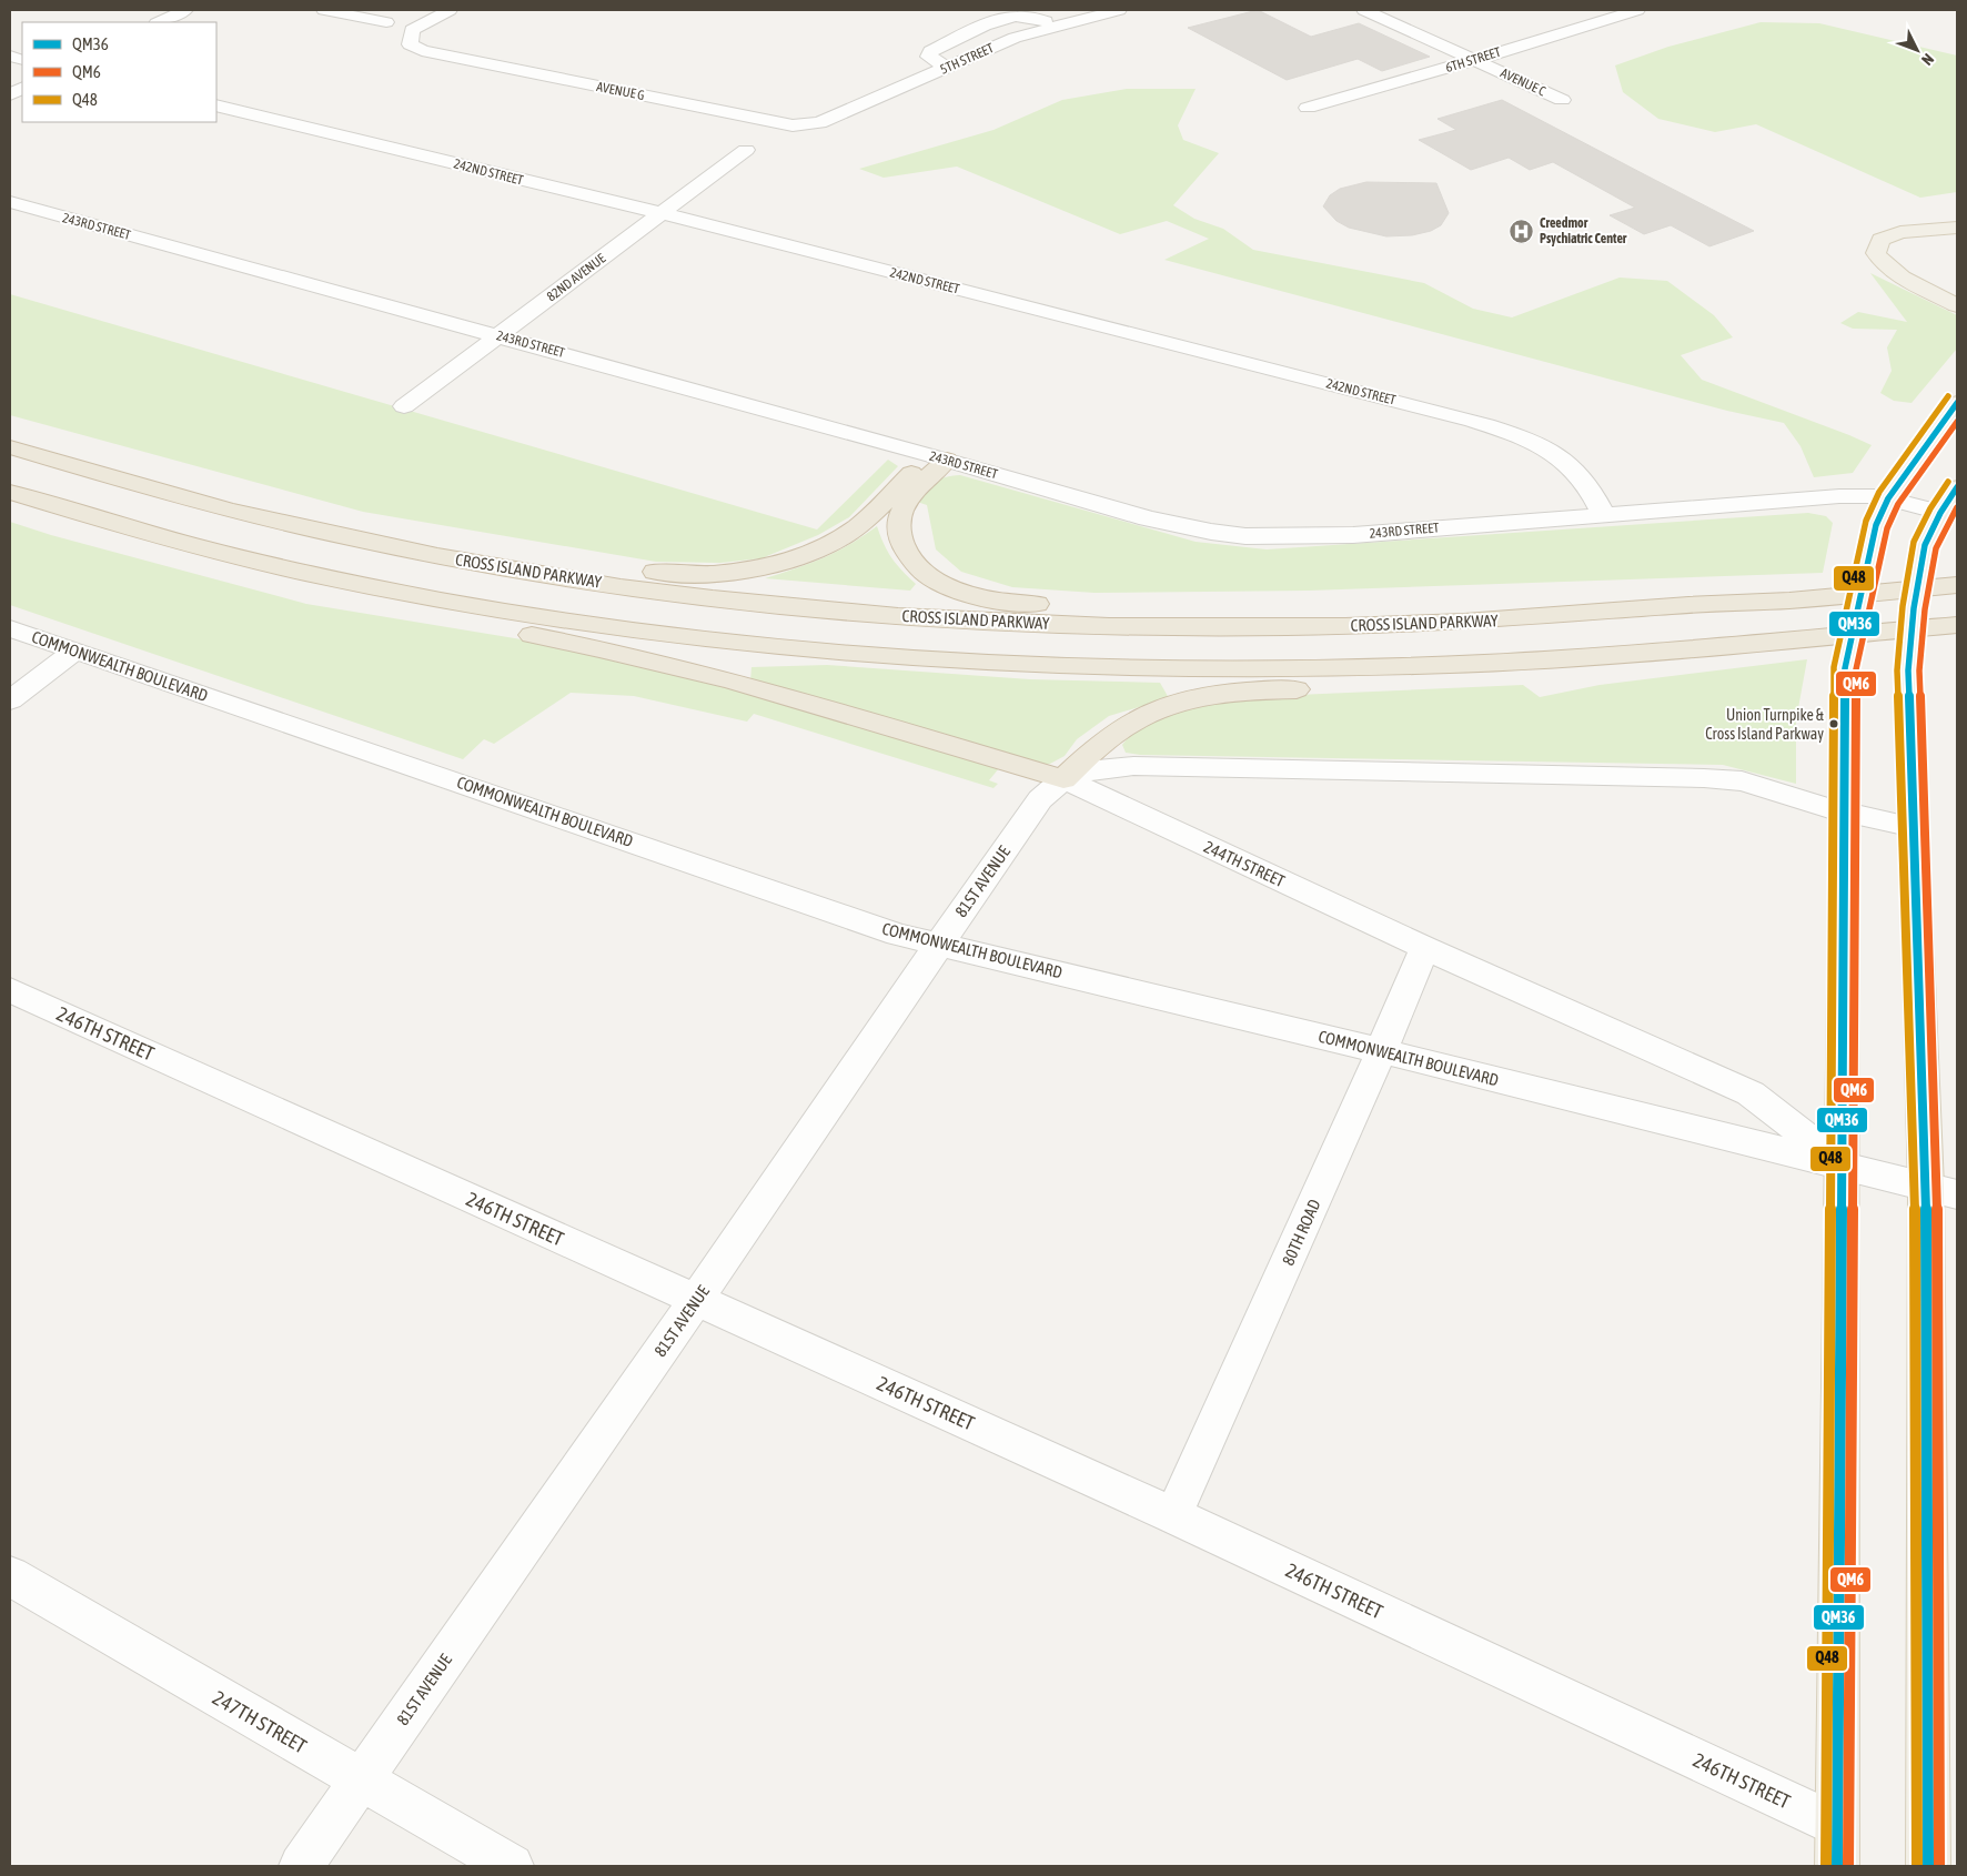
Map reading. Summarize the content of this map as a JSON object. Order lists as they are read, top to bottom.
{
  "streets": {
    "highway": ["CROSS ISLAND PARKWAY"],
    "street": [
      "5TH STREET",
      "6TH STREET",
      "AVENUE C",
      "AVENUE G",
      "242ND STREET",
      "243RD STREET",
      "82ND AVENUE",
      "COMMONWEALTH BOULEVARD",
      "244TH STREET",
      "81ST AVENUE",
      "246TH STREET",
      "80TH ROAD",
      "247TH STREET"
    ]
  },
  "crossings": [
    ["5TH STREET", "AVENUE G"],
    ["6TH STREET", "AVENUE C"],
    ["242ND STREET", "243RD STREET"],
    ["242ND STREET", "82ND AVENUE"],
    ["243RD STREET", "82ND AVENUE"],
    ["COMMONWEALTH BOULEVARD", "244TH STREET"],
    ["COMMONWEALTH BOULEVARD", "81ST AVENUE"],
    ["COMMONWEALTH BOULEVARD", "80TH ROAD"],
    ["244TH STREET", "81ST AVENUE"],
    ["244TH STREET", "80TH ROAD"],
    ["81ST AVENUE", "246TH STREET"],
    ["81ST AVENUE", "247TH STREET"],
    ["246TH STREET", "80TH ROAD"]
  ],
  "places": {
    "hospital": ["Creedmor Psychiatric Center"],
    "other": ["Union Turnpike & Cross Island Parkway"]
  },
  "lines": ["transit line Q48", "transit line QM36", "transit line QM6"],
  "legend": ["QM36", "QM6", "Q48"],
  "north": "bottom right"
}
